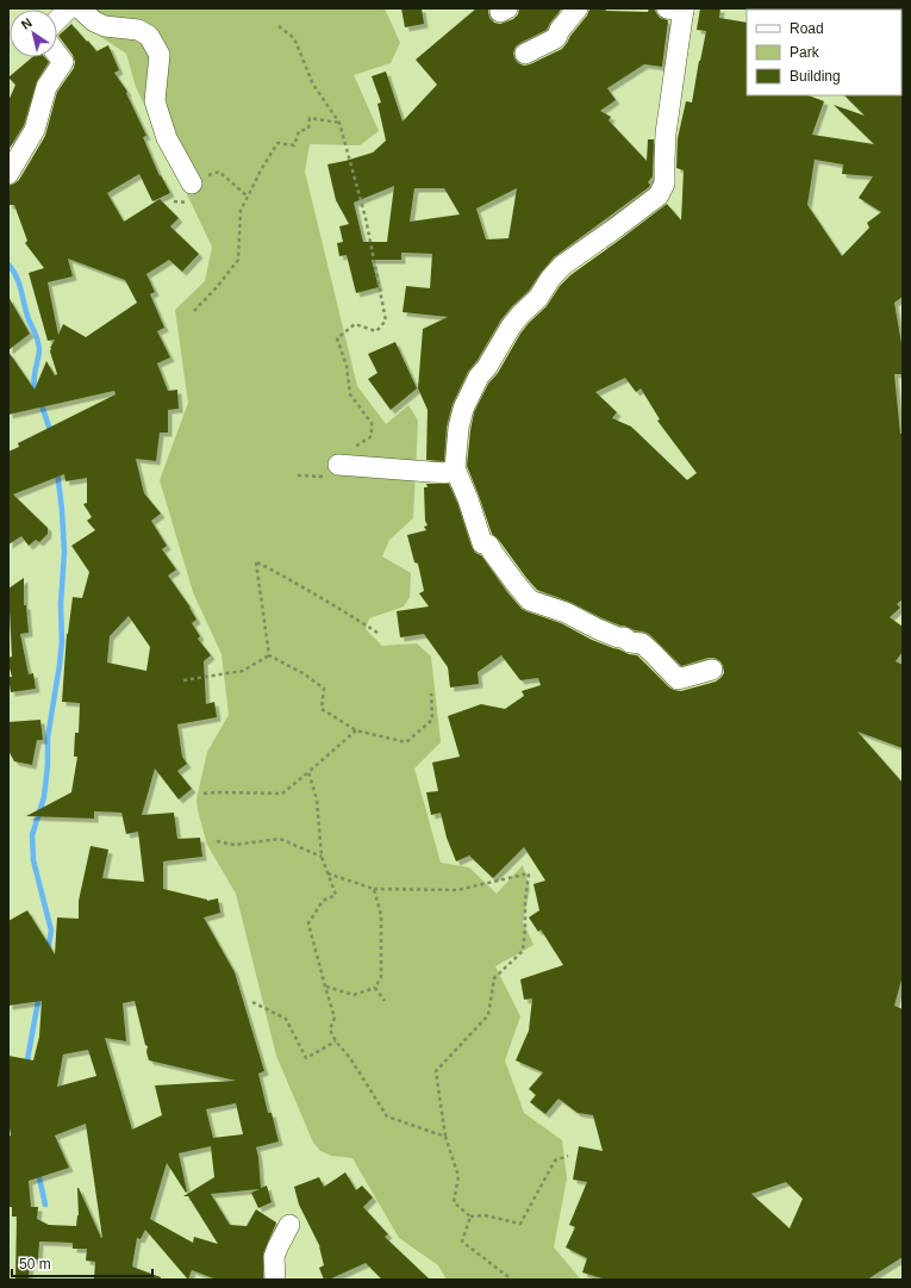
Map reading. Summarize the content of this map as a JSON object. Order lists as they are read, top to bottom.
{
  "legend": ["Road", "Park", "Building"],
  "scale_bar": "50 m",
  "north": "top left"
}
